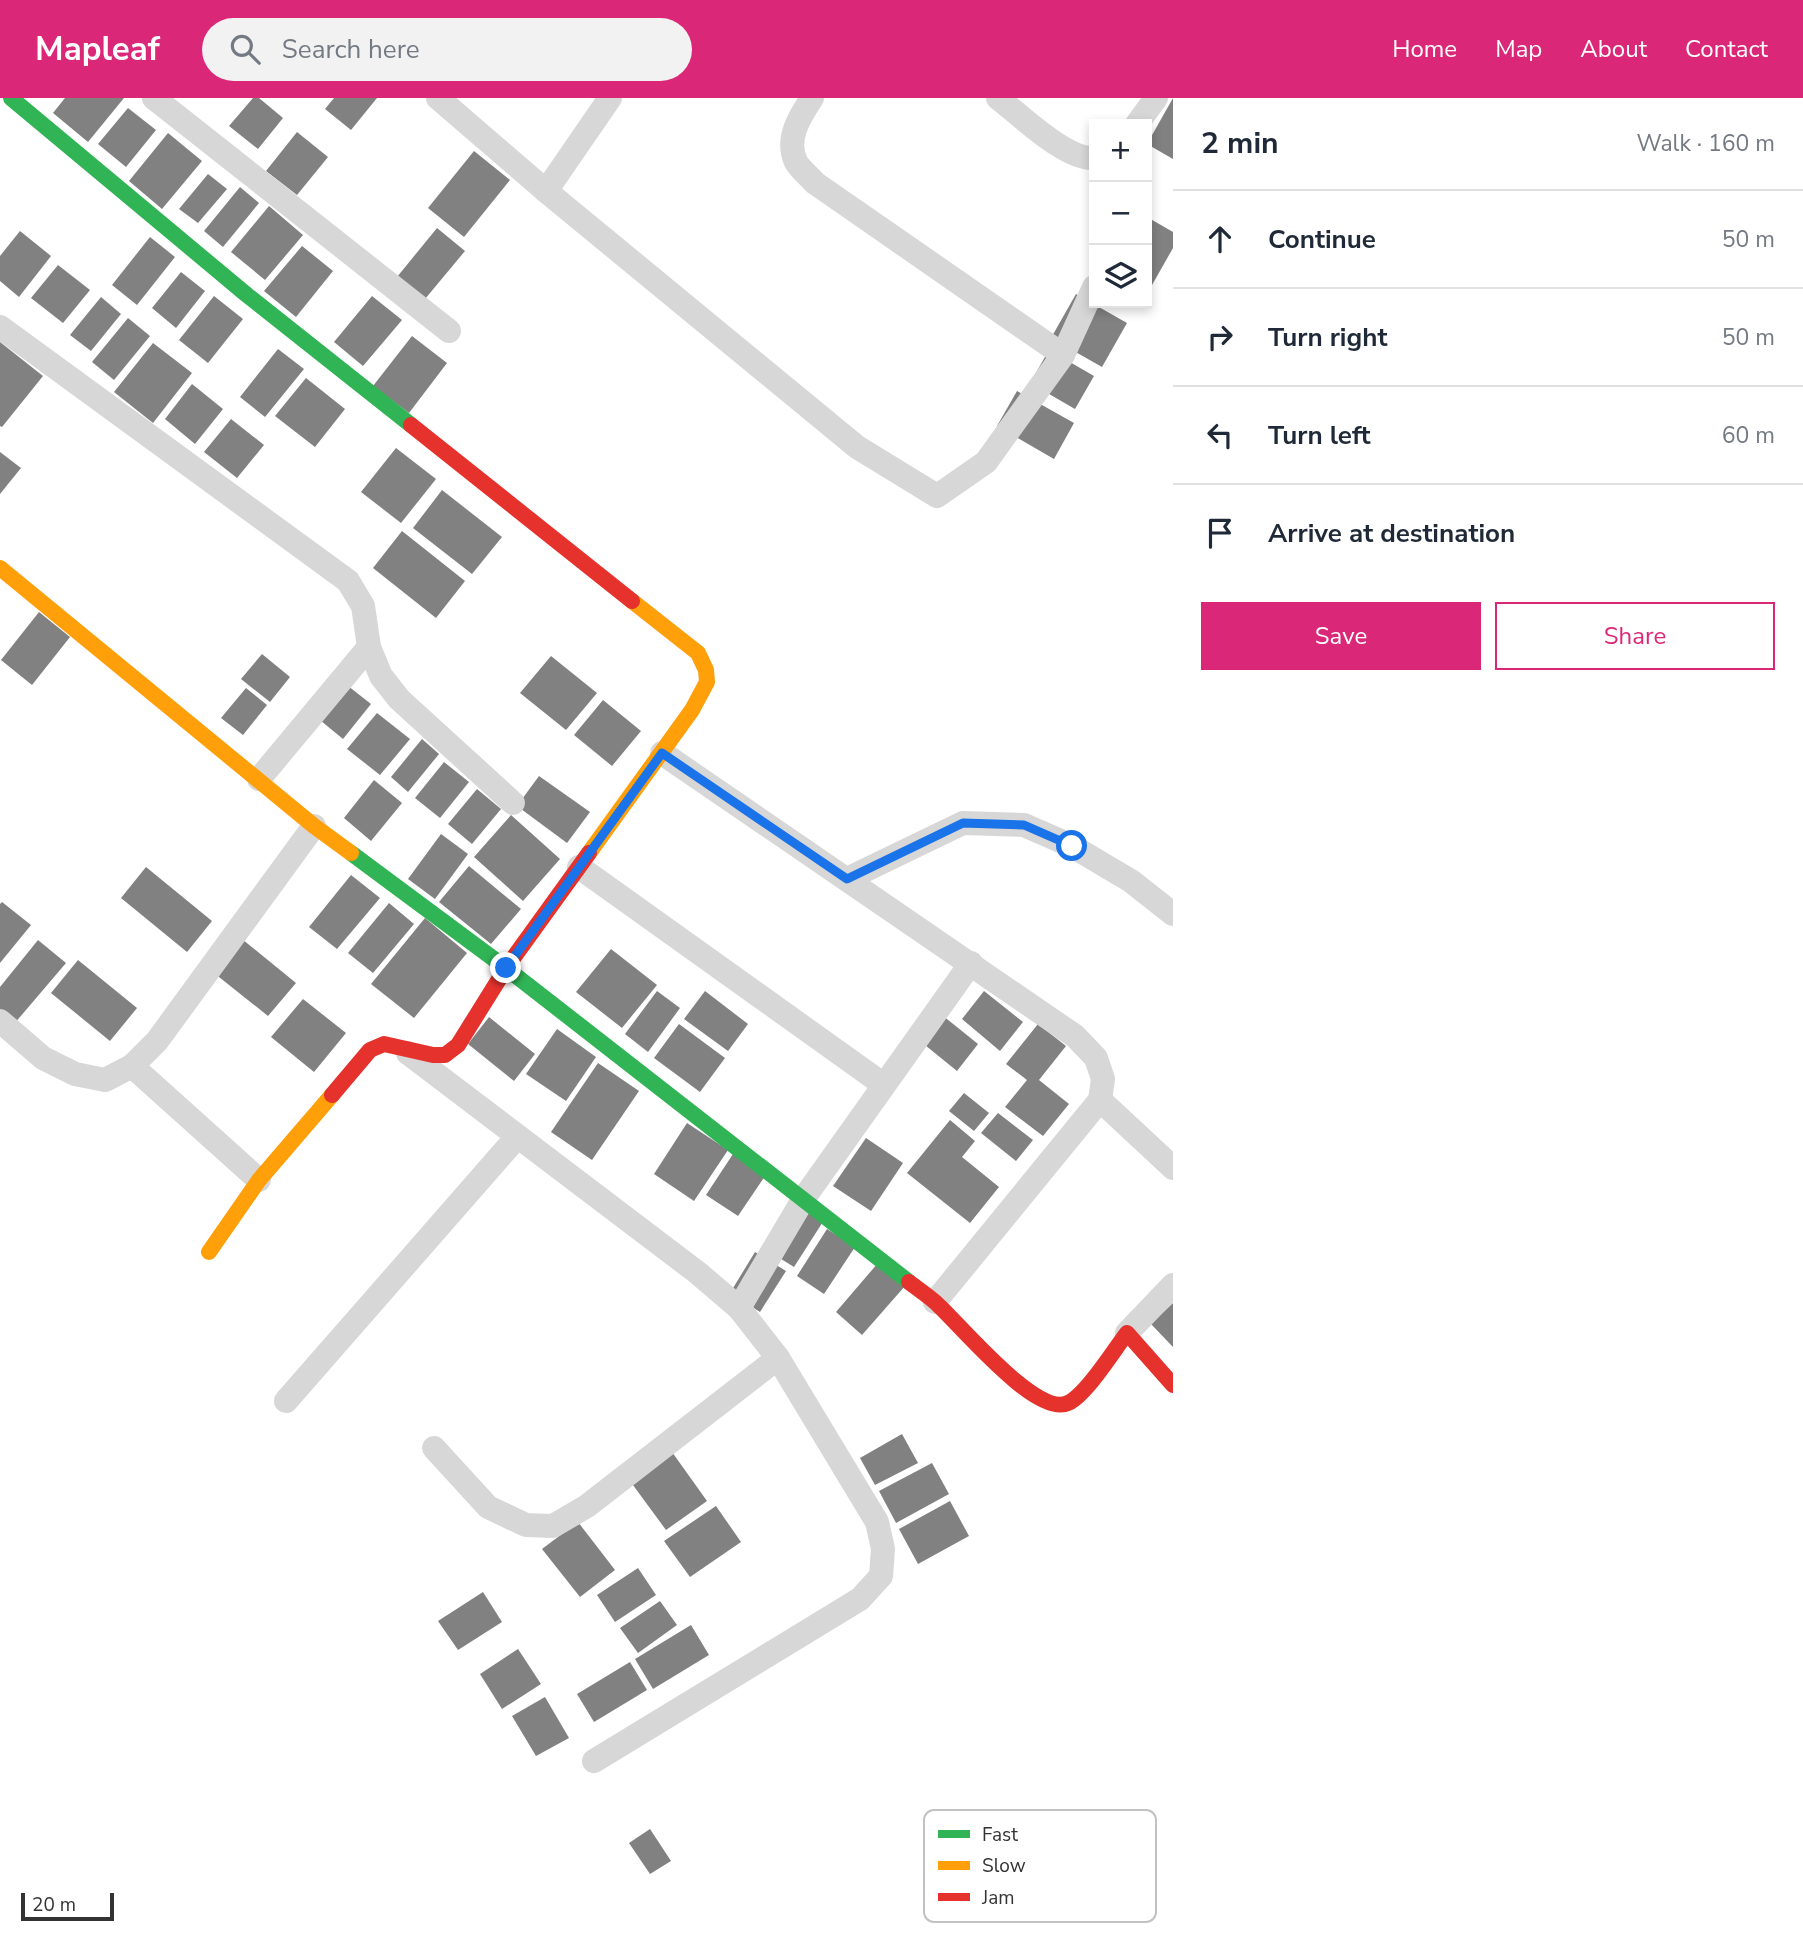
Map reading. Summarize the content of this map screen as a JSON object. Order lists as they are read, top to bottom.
{
  "legend": ["Fast", "Slow", "Jam"],
  "scale_bar": "20 m",
  "page": {
    "header": "Mapleaf",
    "search": "Search here",
    "nav": [
      "Home",
      "Map",
      "About",
      "Contact"
    ],
    "heading": ["2 min", "Walk · 160 m"],
    "map_buttons": ["+", "−"],
    "list": [
      ["Continue", "50 m"],
      ["Turn right", "50 m"],
      ["Turn left", "60 m"],
      "Arrive at destination"
    ],
    "buttons": ["Save", "Share"],
    "scale": "20 m"
  }
}
